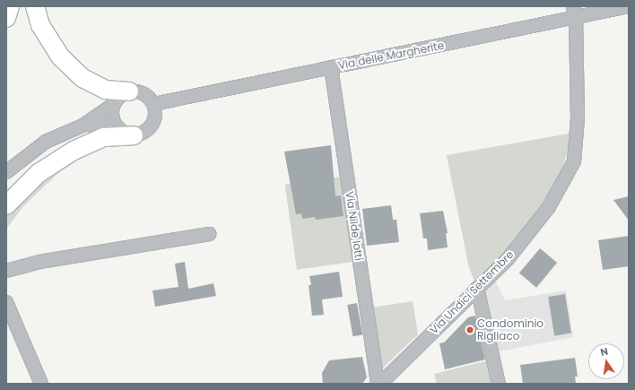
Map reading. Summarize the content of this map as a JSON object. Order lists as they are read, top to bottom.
{
  "streets": {
    "street": ["Via delle Margherite", "Via Nilde Iotti", "Via Undici Settembre"]
  },
  "crossings": [
    ["Via delle Margherite", "Via Nilde Iotti"],
    ["Via delle Margherite", "Via Undici Settembre"],
    ["Via Nilde Iotti", "Via Undici Settembre"]
  ],
  "places": ["Condominio Rigliaco"],
  "north": "top"
}
